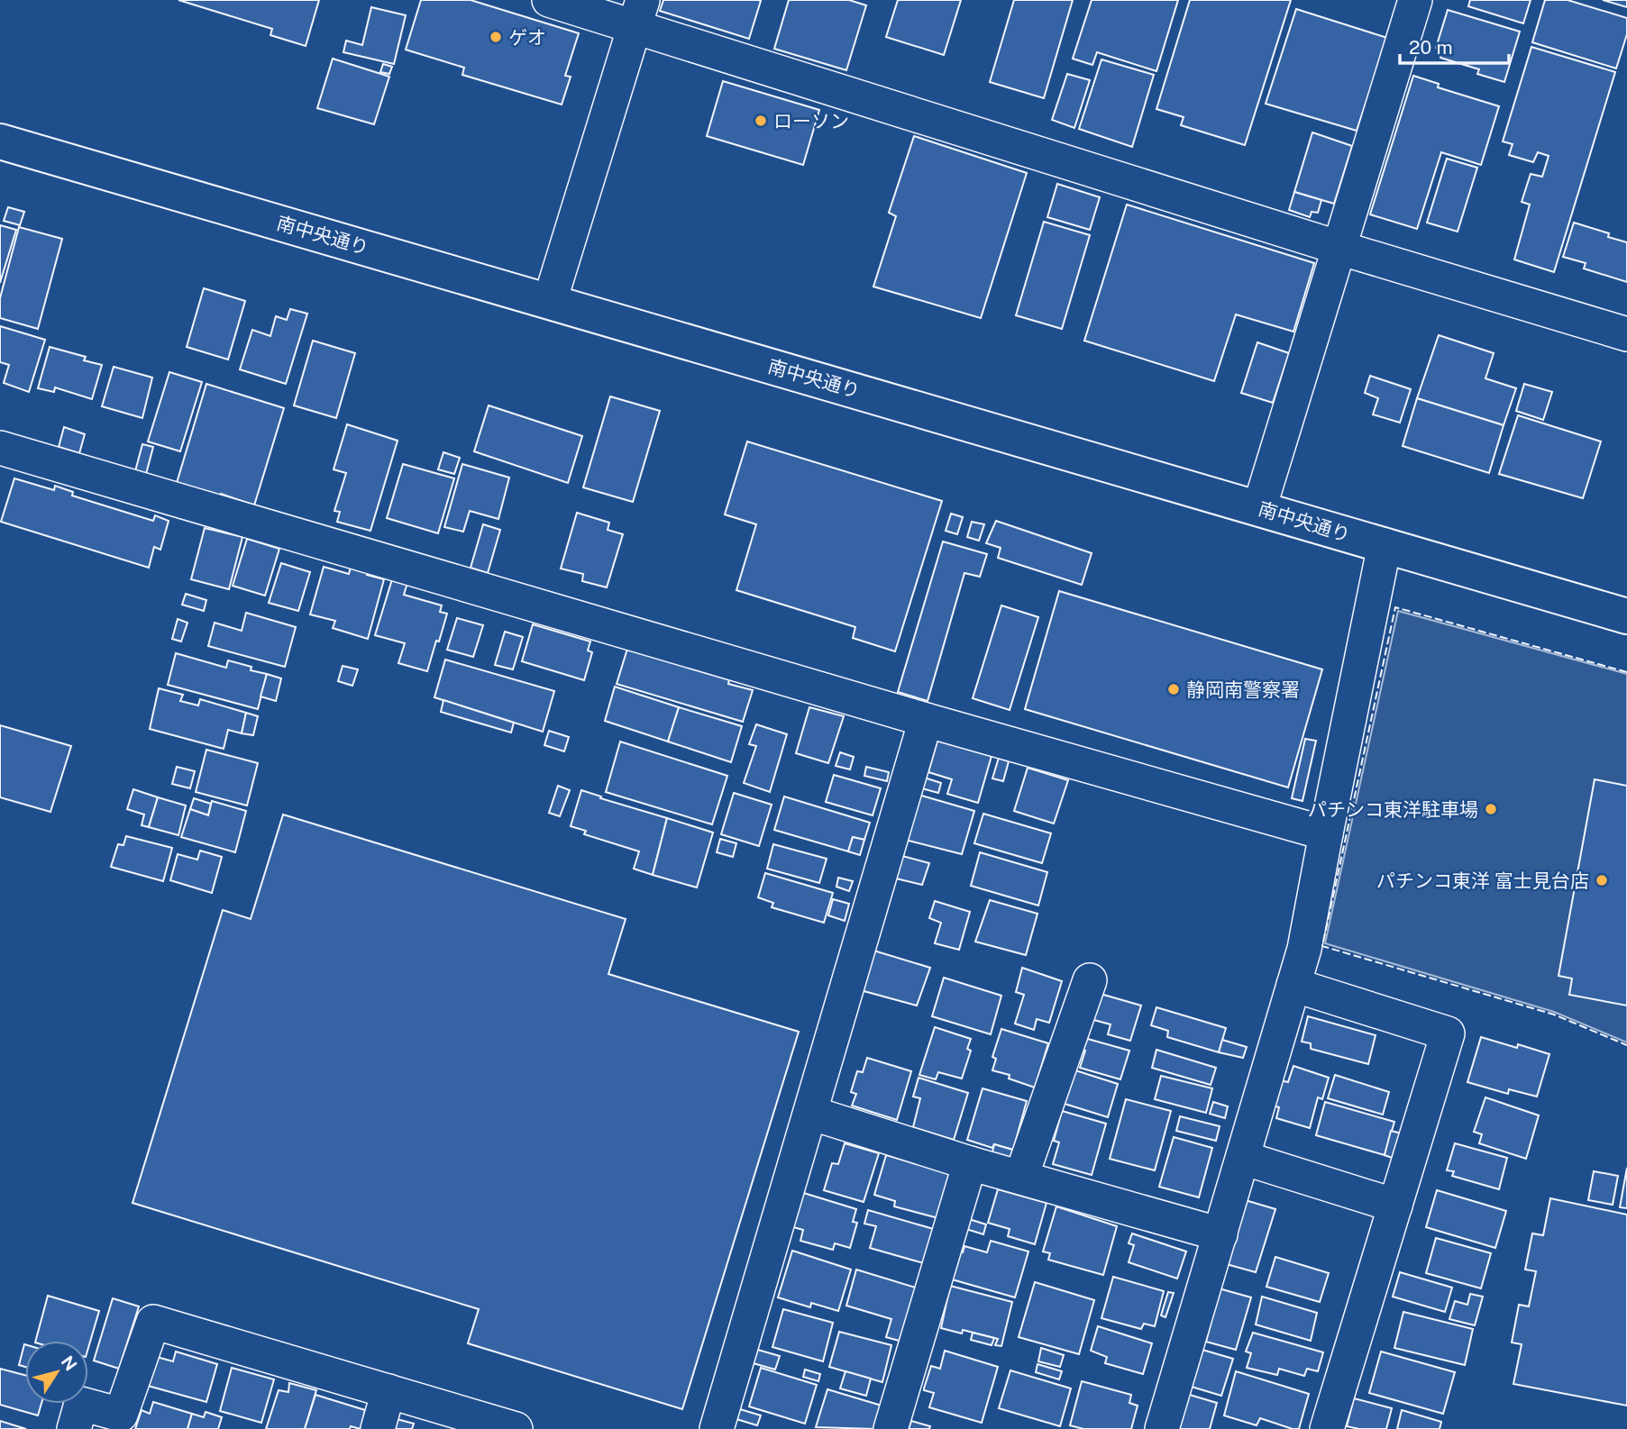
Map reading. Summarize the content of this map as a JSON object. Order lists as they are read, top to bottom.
{
  "streets": {
    "street": ["南中央通り"]
  },
  "places": [
    "ゲオ",
    "ローソン",
    "静岡南警察署",
    "パチンコ東洋駐車場",
    "パチンコ東洋 富士見台店"
  ],
  "scale_bar": "20 m",
  "north": "top right"
}
